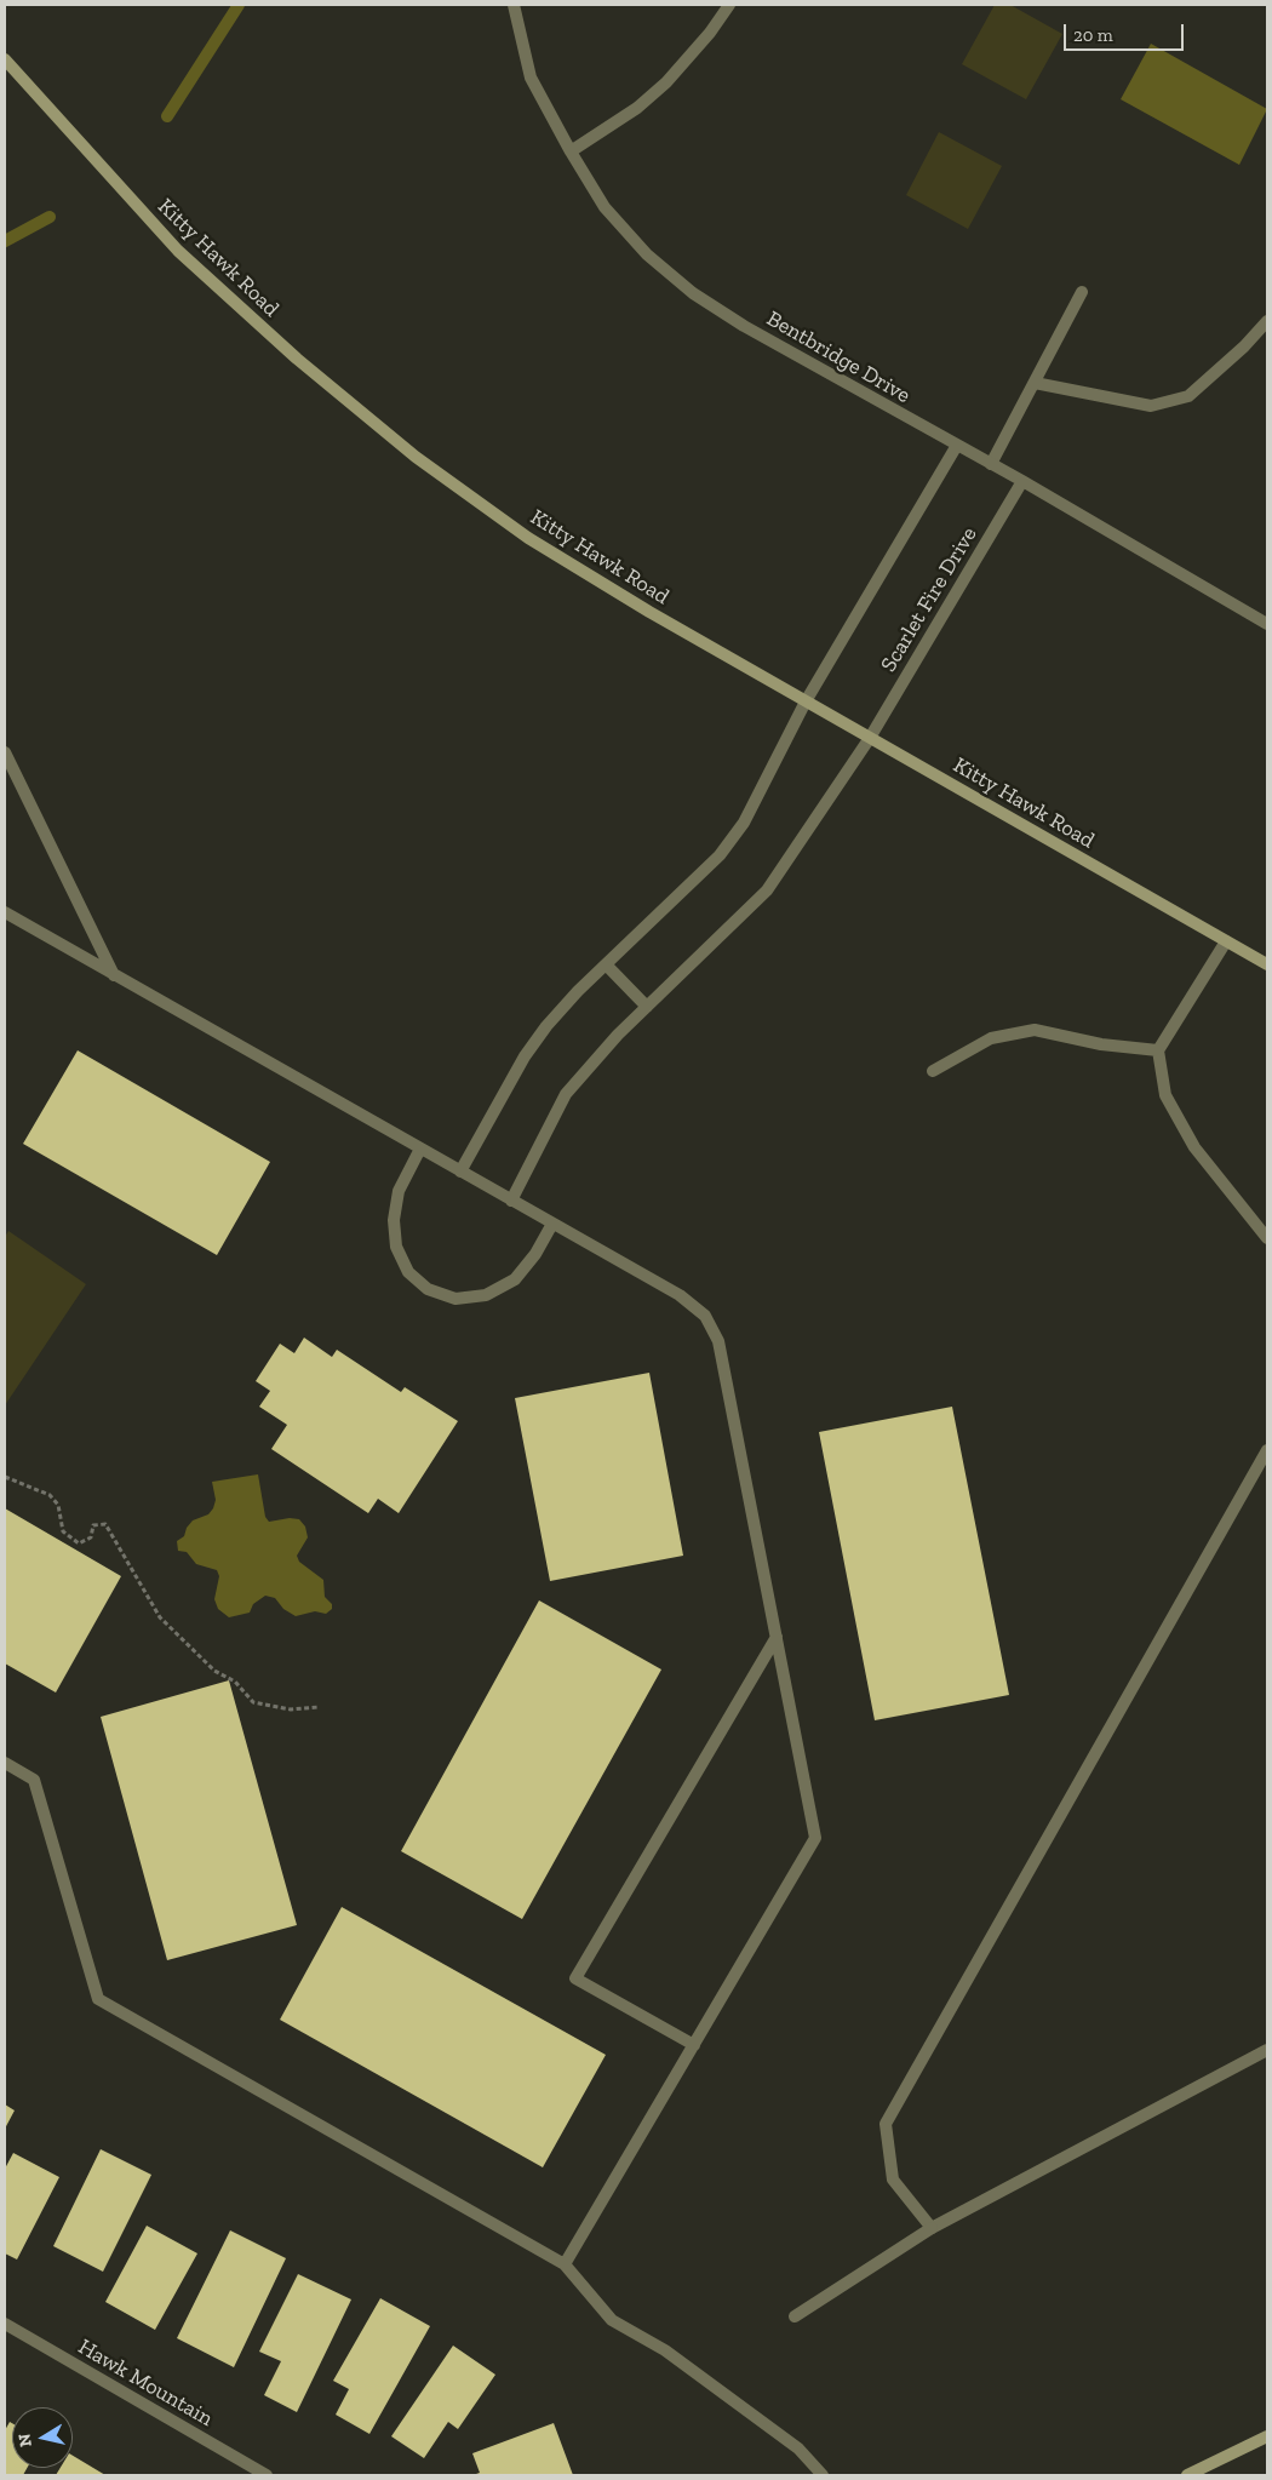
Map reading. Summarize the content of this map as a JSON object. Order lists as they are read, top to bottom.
{
  "streets": {
    "main road": ["Kitty Hawk Road"],
    "street": ["Bentbridge Drive", "Scarlet Fire Drive", "Hawk Mountain"]
  },
  "crossings": [
    ["Kitty Hawk Road", "Scarlet Fire Drive"],
    ["Bentbridge Drive", "Scarlet Fire Drive"]
  ],
  "scale_bar": "20 m",
  "north": "left"
}
